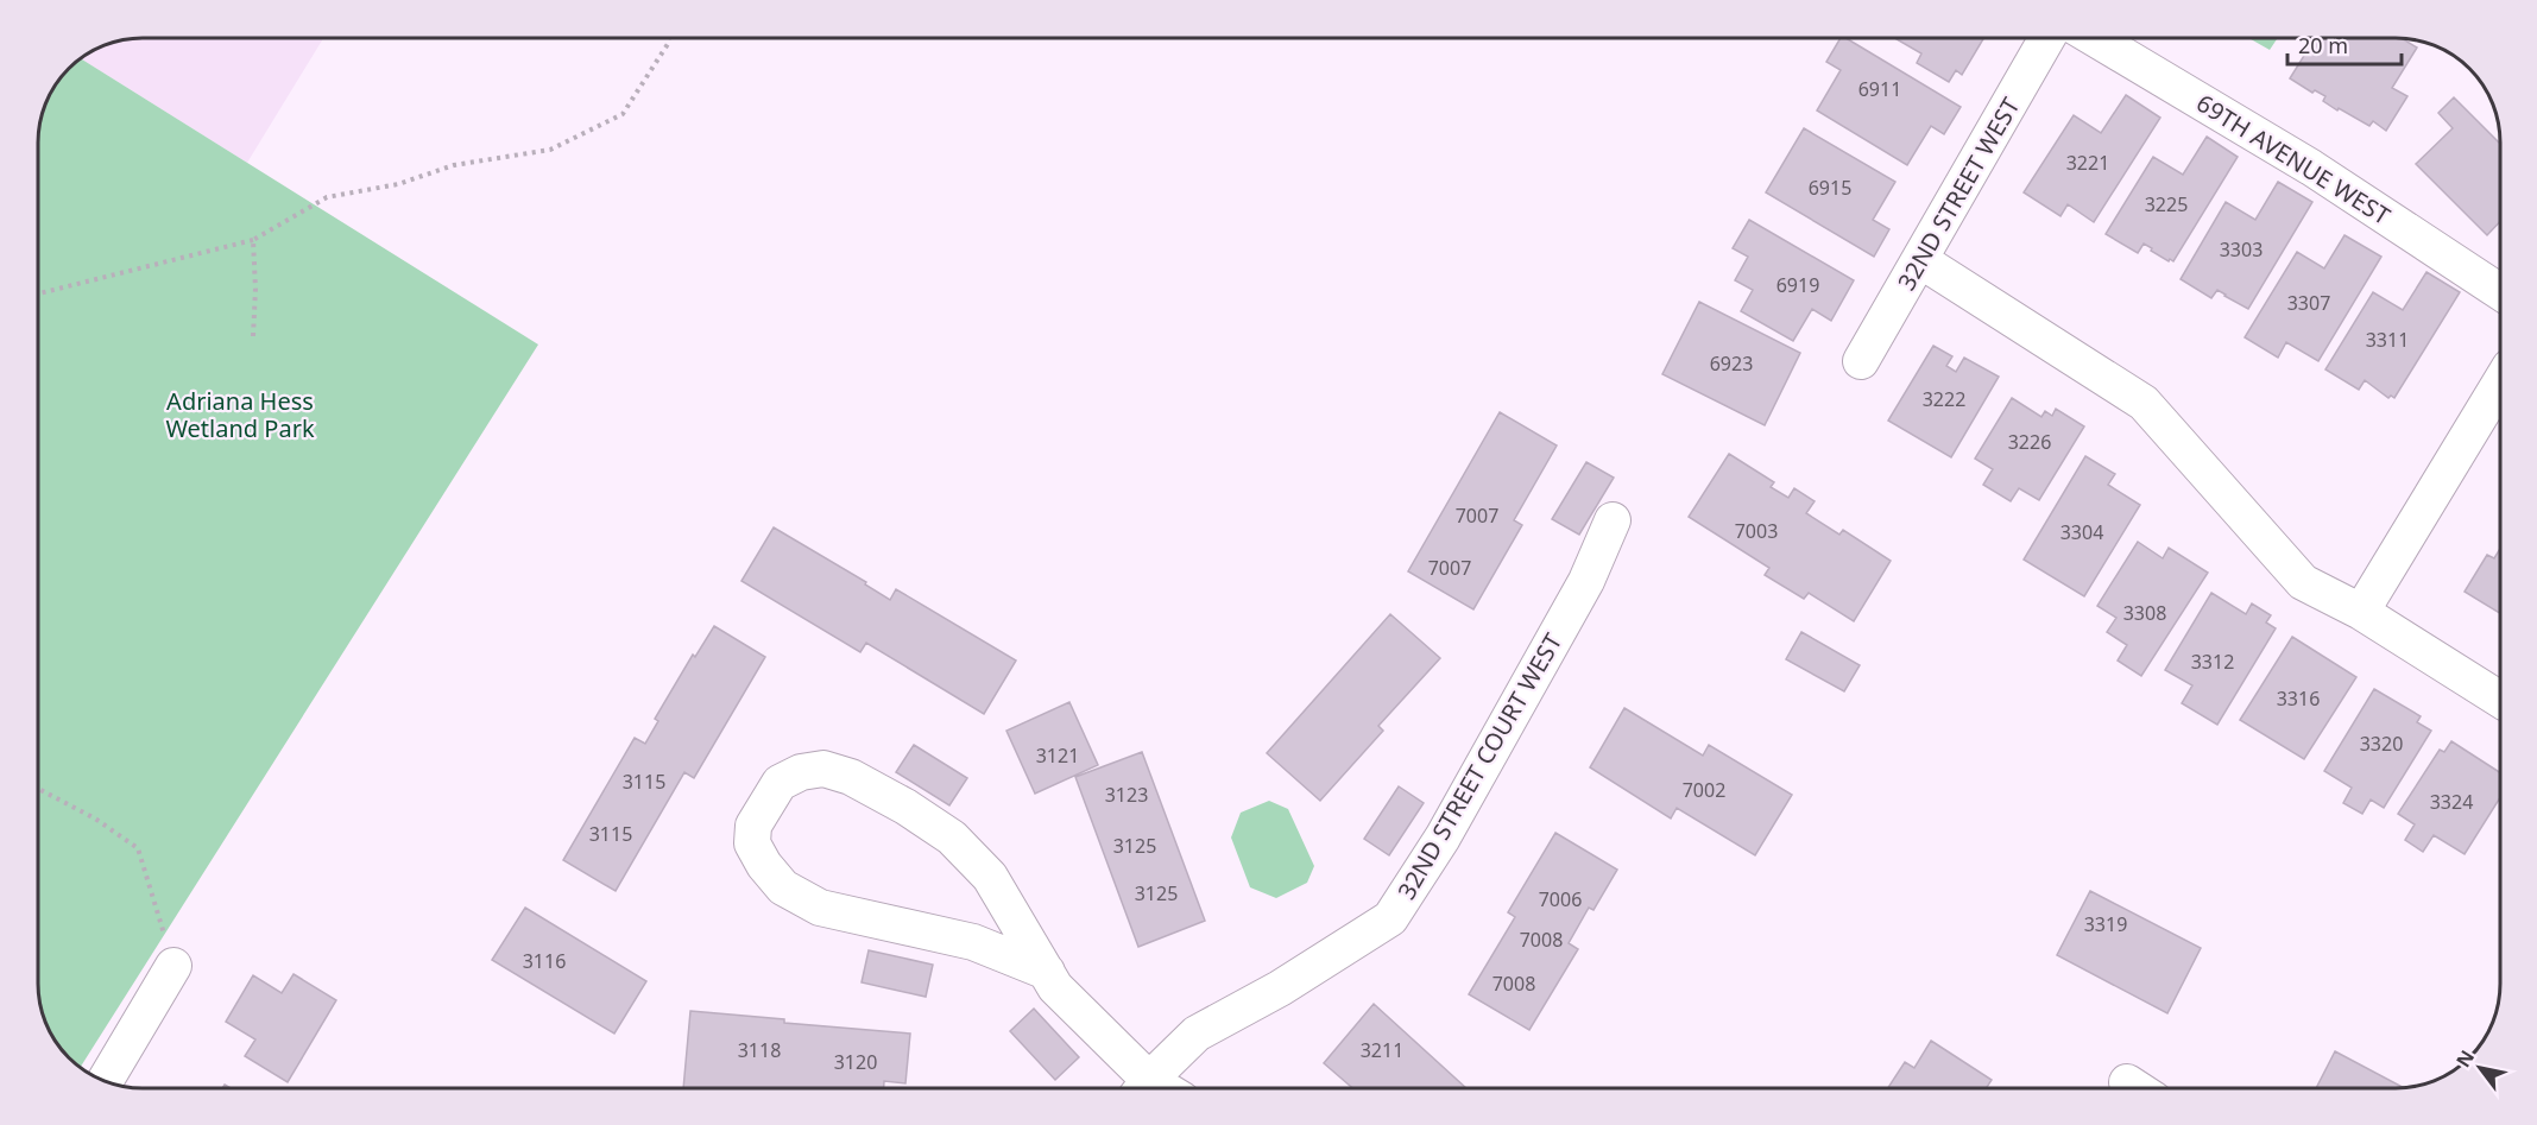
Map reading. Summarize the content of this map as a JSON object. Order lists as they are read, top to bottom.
{
  "streets": {
    "street": ["69TH AVENUE WEST", "32ND STREET WEST", "32ND STREET COURT WEST"]
  },
  "parks": ["Adriana Hess Wetland Park"],
  "house_numbers": [
    "6911",
    "3221",
    "6915",
    "3225",
    "3303",
    "6919",
    "3307",
    "3311",
    "6923",
    "3222",
    "3226",
    "7007",
    "7003",
    "3304",
    "7007",
    "3308",
    "3312",
    "3316",
    "3320",
    "3121",
    "3115",
    "7002",
    "3123",
    "3324",
    "3115",
    "3125",
    "3125",
    "7006",
    "3319",
    "7008",
    "3116",
    "7008",
    "3118",
    "3211",
    "3120"
  ],
  "scale_bar": "20 m",
  "north": "top left"
}
